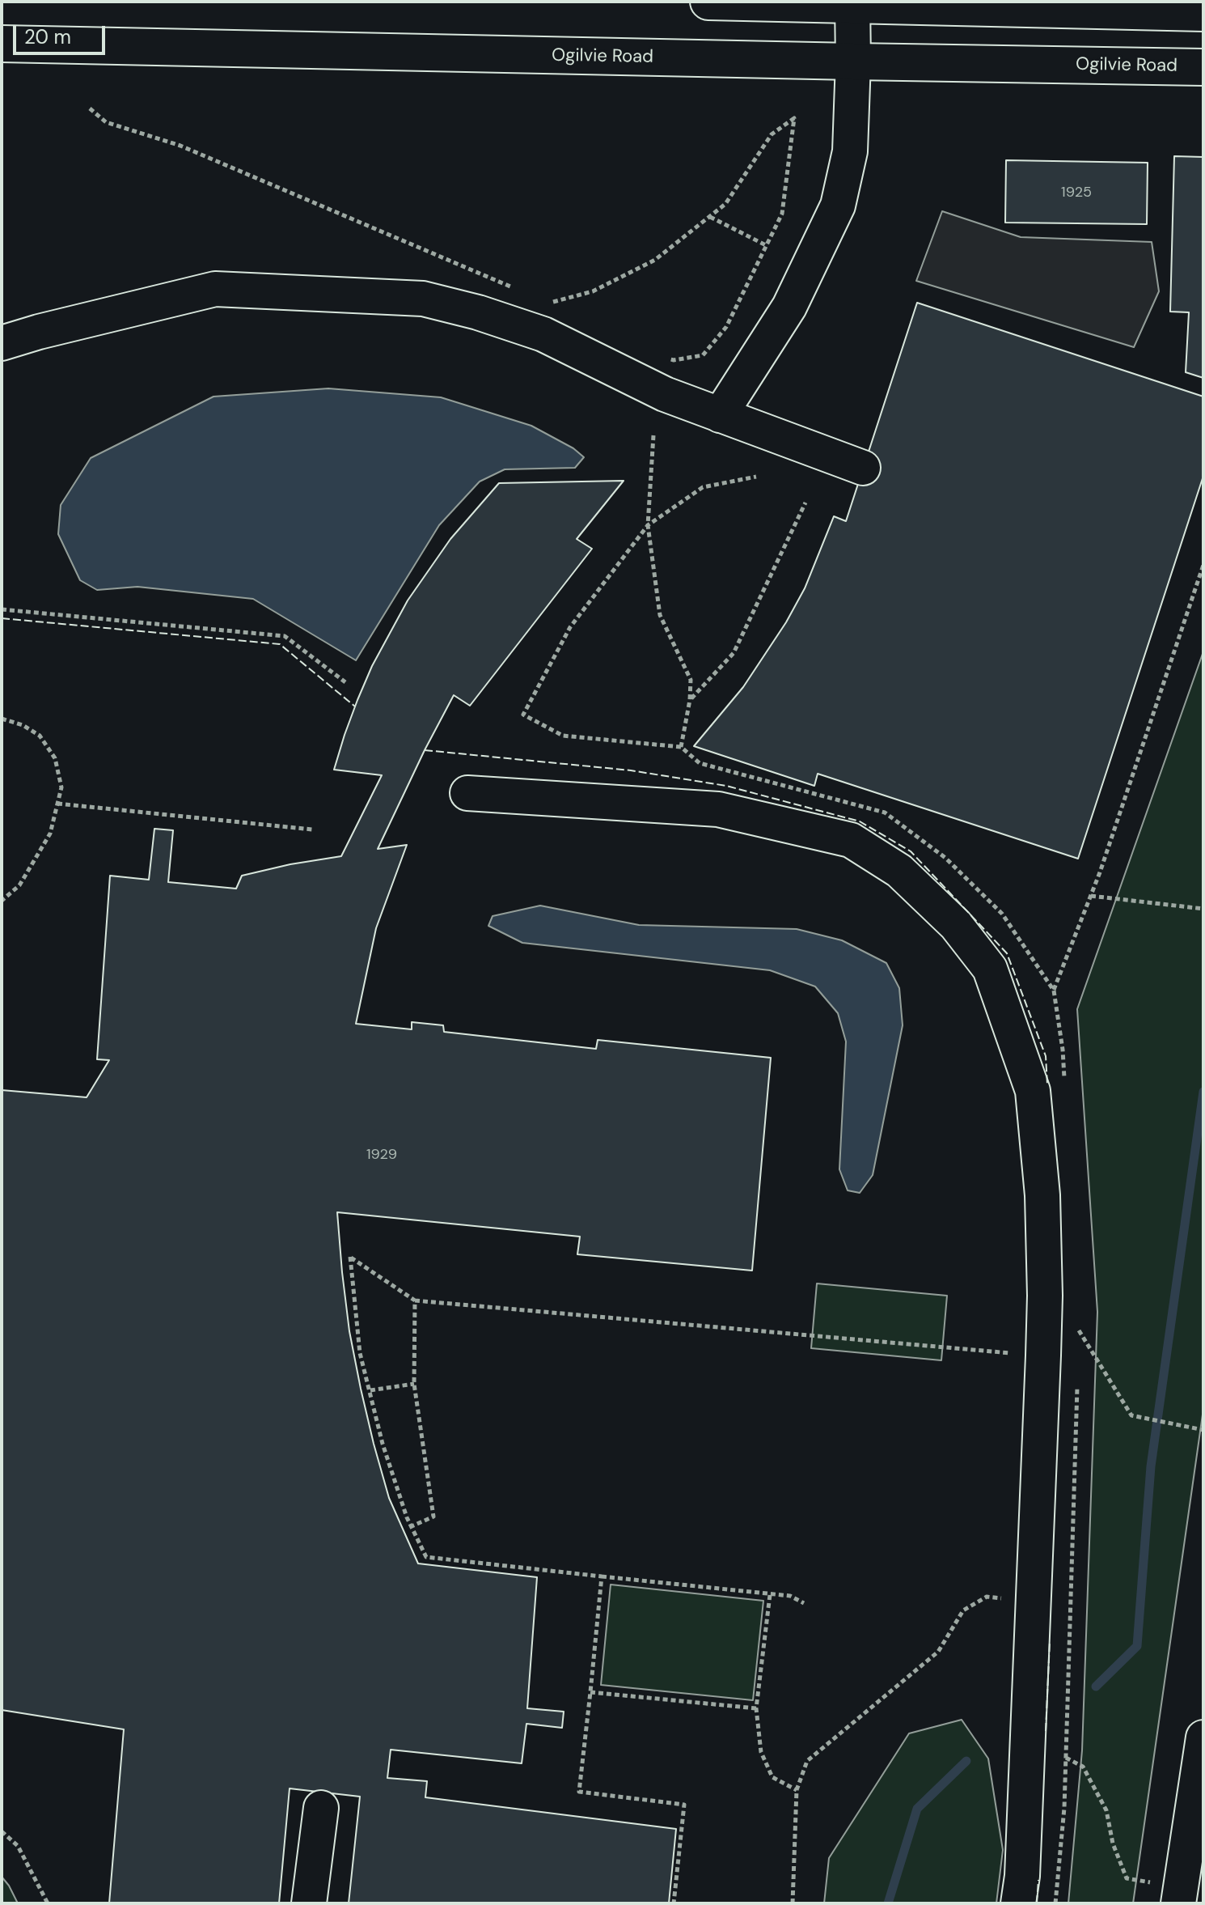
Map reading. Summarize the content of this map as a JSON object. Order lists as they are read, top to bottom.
{
  "streets": {
    "main road": ["Ogilvie Road"]
  },
  "house_numbers": ["1925", "1929"],
  "scale_bar": "20 m"
}
